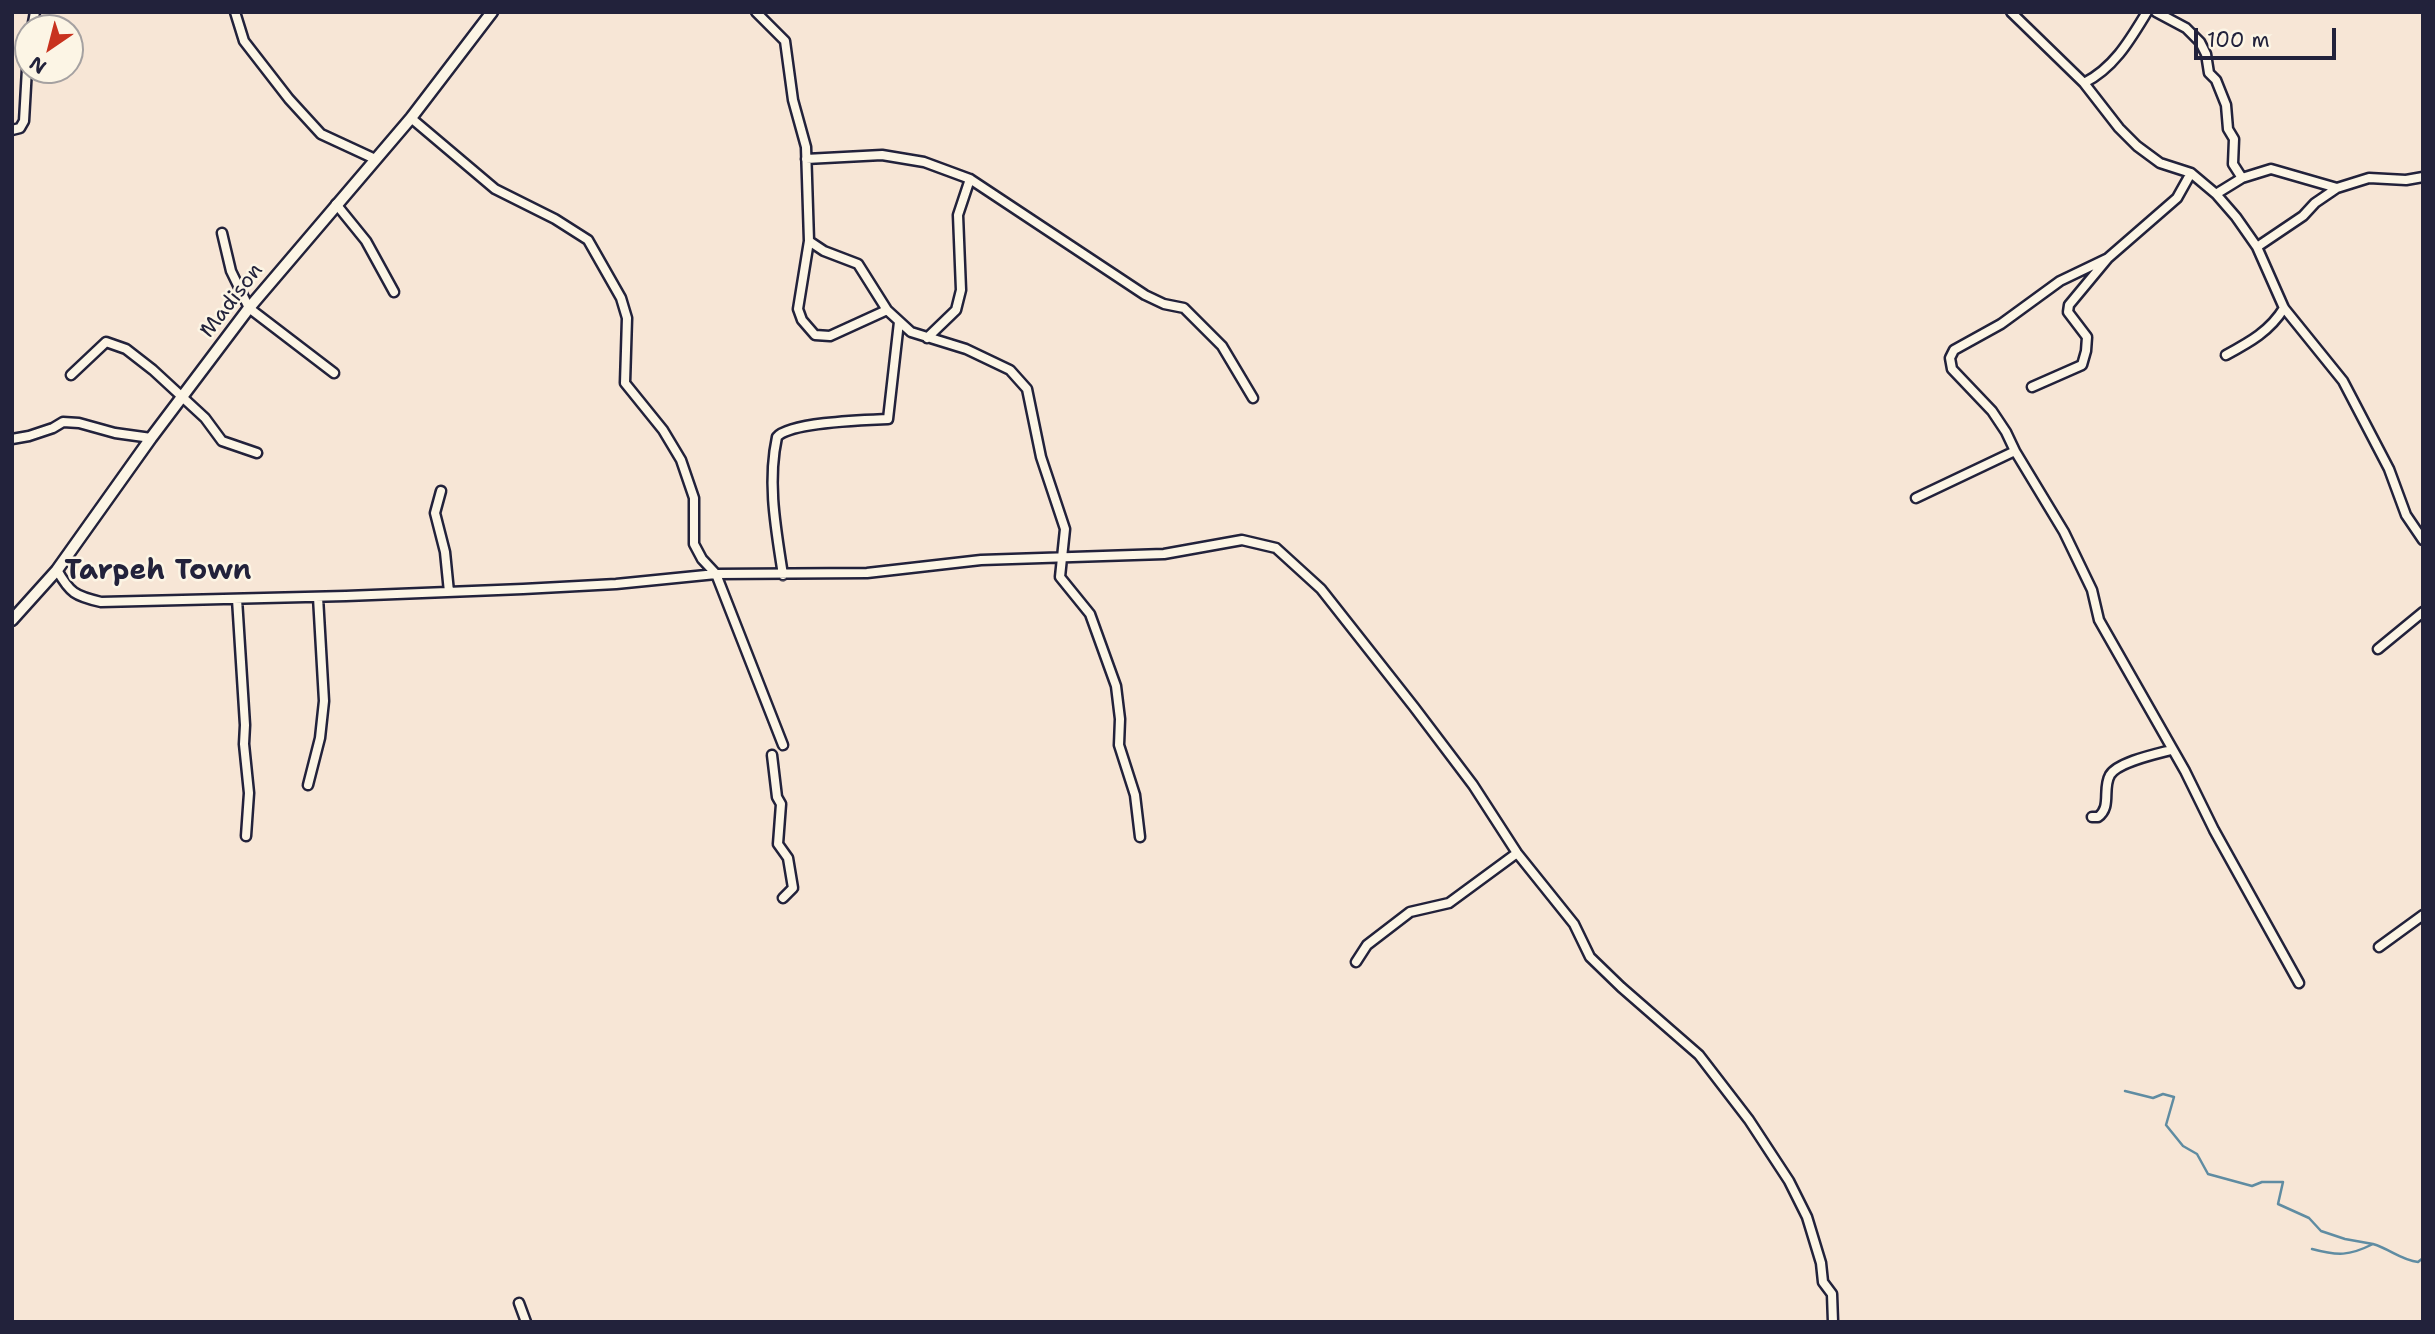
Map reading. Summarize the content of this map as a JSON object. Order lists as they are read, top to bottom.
{
  "streets": {
    "street": ["Madison"]
  },
  "districts": ["Tarpeh Town"],
  "scale_bar": "100 m",
  "north": "bottom left"
}
